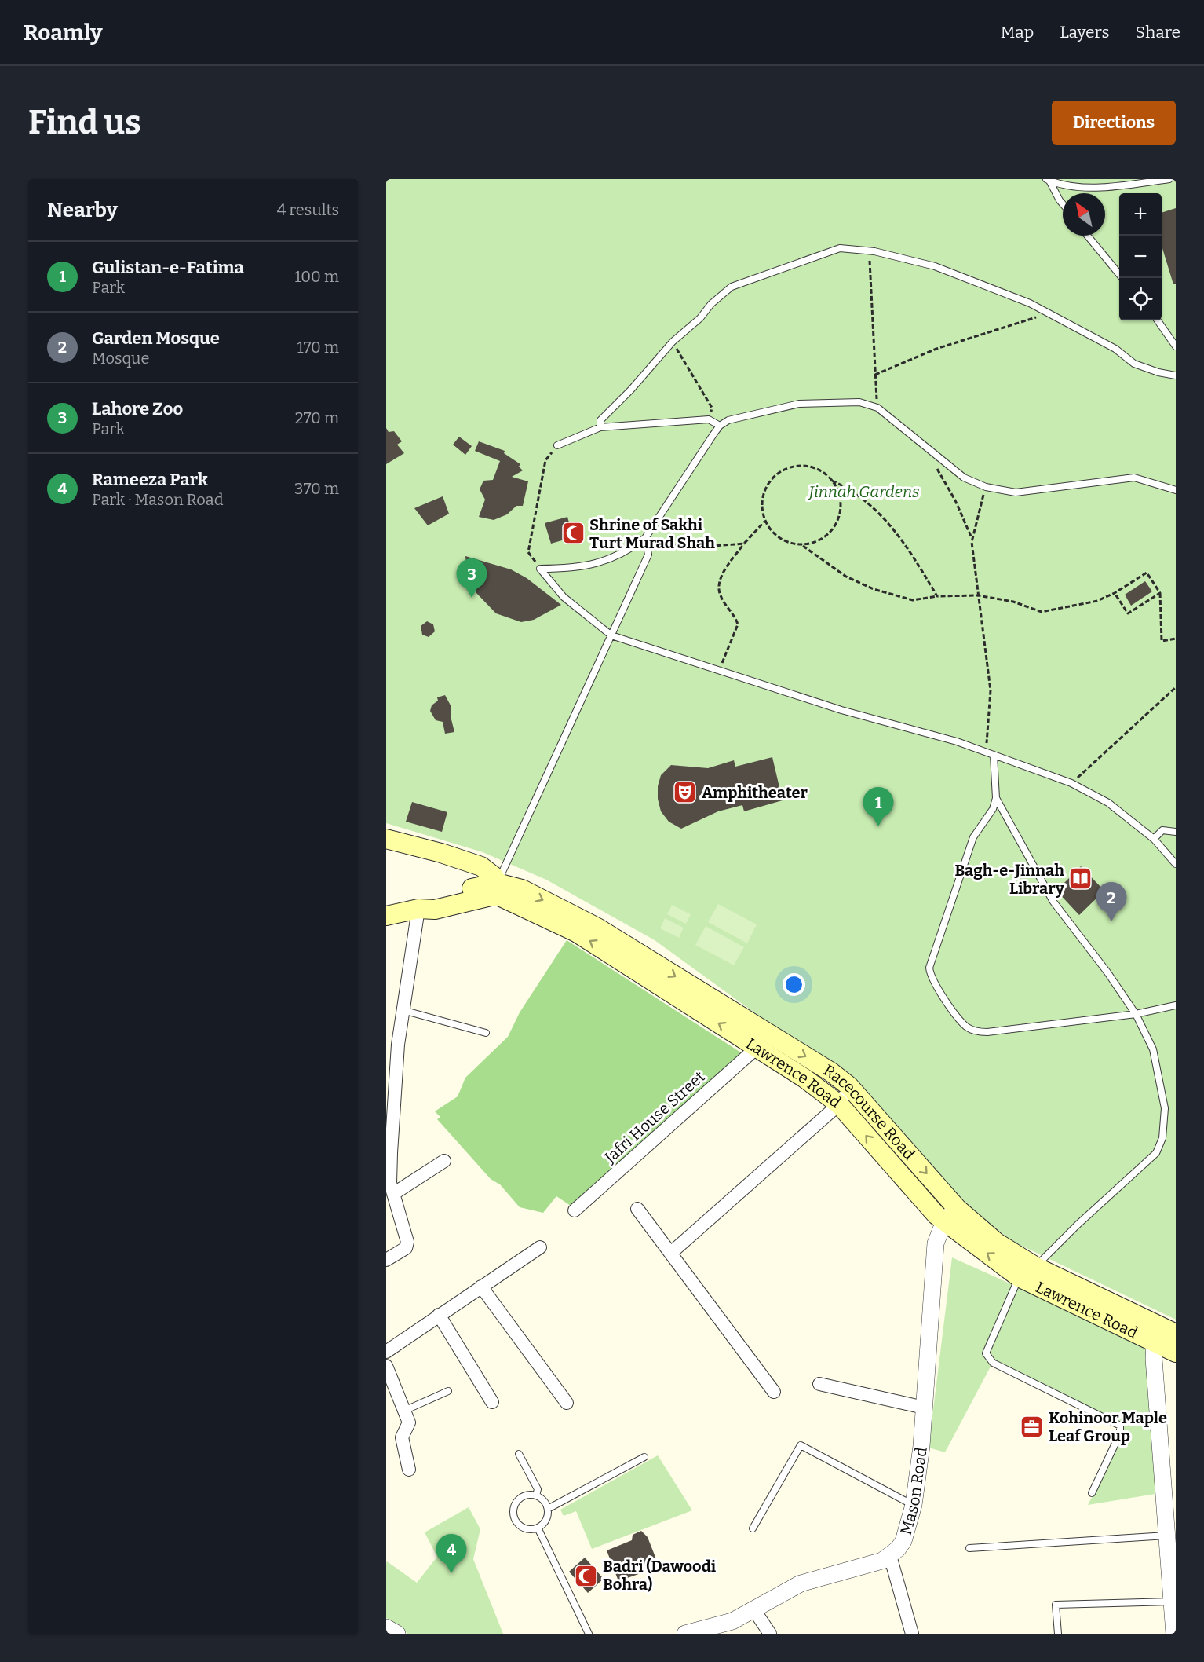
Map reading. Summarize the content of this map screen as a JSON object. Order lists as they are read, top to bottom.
{
  "streets": {
    "main road": ["Lawrence Road", "Racecourse Road"],
    "street": ["Jafri House Street", "Mason Road"]
  },
  "crossings": [
    ["Lawrence Road", "Racecourse Road"],
    ["Lawrence Road", "Jafri House Street"],
    ["Lawrence Road", "Mason Road"],
    ["Racecourse Road", "Mason Road"]
  ],
  "one_way": ["Lawrence Road", "Racecourse Road"],
  "parks": ["Jinnah Gardens"],
  "places": {
    "mosque": ["Shrine of Sakhi Turt Murad Shah", "Badri (Dawoodi Bohra)"],
    "theatre": ["Amphitheater"],
    "library": ["Bagh-e-Jinnah Library"],
    "office": ["Kohinoor Maple Leaf Group"]
  },
  "north": "top left",
  "page": {
    "header": "Roamly",
    "nav": ["Map", "Layers", "Share"],
    "buttons": "Directions",
    "title": "Find us",
    "heading": ["Nearby", "4 results"],
    "map_buttons": ["+", "−"],
    "list": [
      {
        "mark": "1",
        "name": "Gulistan-e-Fatima",
        "note": "Park",
        "value": "100 m"
      },
      {
        "mark": "2",
        "name": "Garden Mosque",
        "note": "Mosque",
        "value": "170 m"
      },
      {
        "mark": "3",
        "name": "Lahore Zoo",
        "note": "Park",
        "value": "270 m"
      },
      {
        "mark": "4",
        "name": "Rameeza Park",
        "note": "Park · Mason Road",
        "value": "370 m"
      }
    ],
    "pins": [
      "3",
      "1",
      "2",
      "4"
    ]
  }
}
